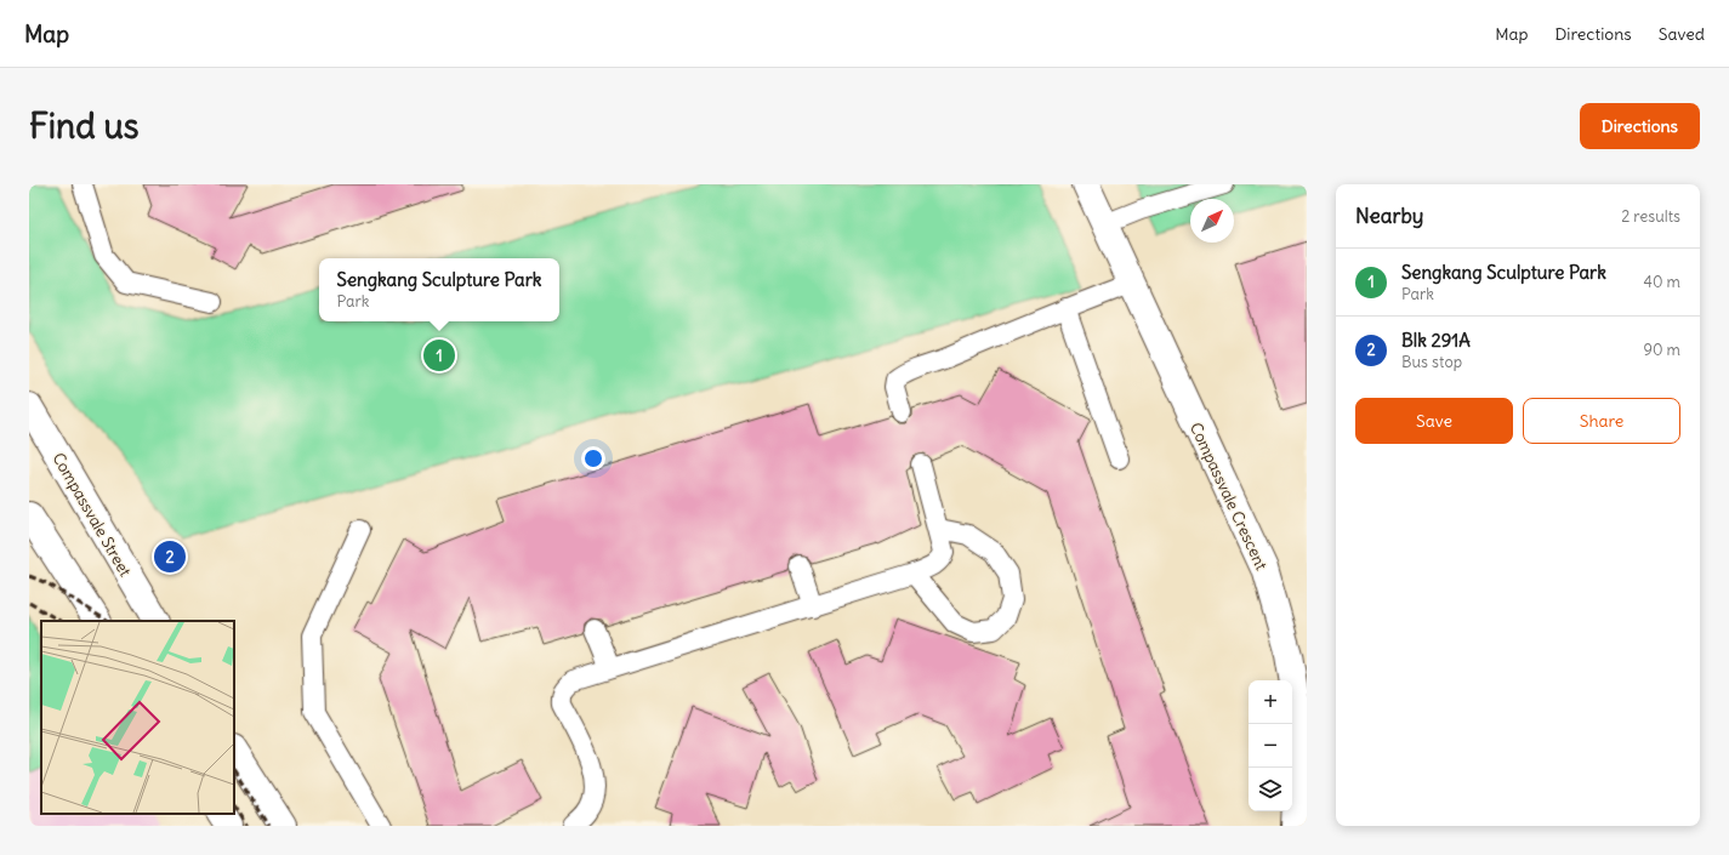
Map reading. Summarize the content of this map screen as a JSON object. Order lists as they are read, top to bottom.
{
  "streets": {
    "street": ["Compassvale Crescent", "Compassvale Street"]
  },
  "north": "top right",
  "page": {
    "header": "Map",
    "nav": ["Map", "Directions", "Saved"],
    "buttons": [
      "Directions",
      ["Save", "Share"]
    ],
    "title": "Find us",
    "heading": ["Nearby", "2 results"],
    "list": [
      {
        "mark": "1",
        "name": "Sengkang Sculpture Park",
        "note": "Park",
        "value": "40 m"
      },
      {
        "mark": "2",
        "name": "Blk 291A",
        "note": "Bus stop",
        "value": "90 m"
      }
    ],
    "popup": ["Sengkang Sculpture Park", "Park"],
    "pins": ["1", "2"],
    "map_buttons": ["+", "−"]
  }
}
